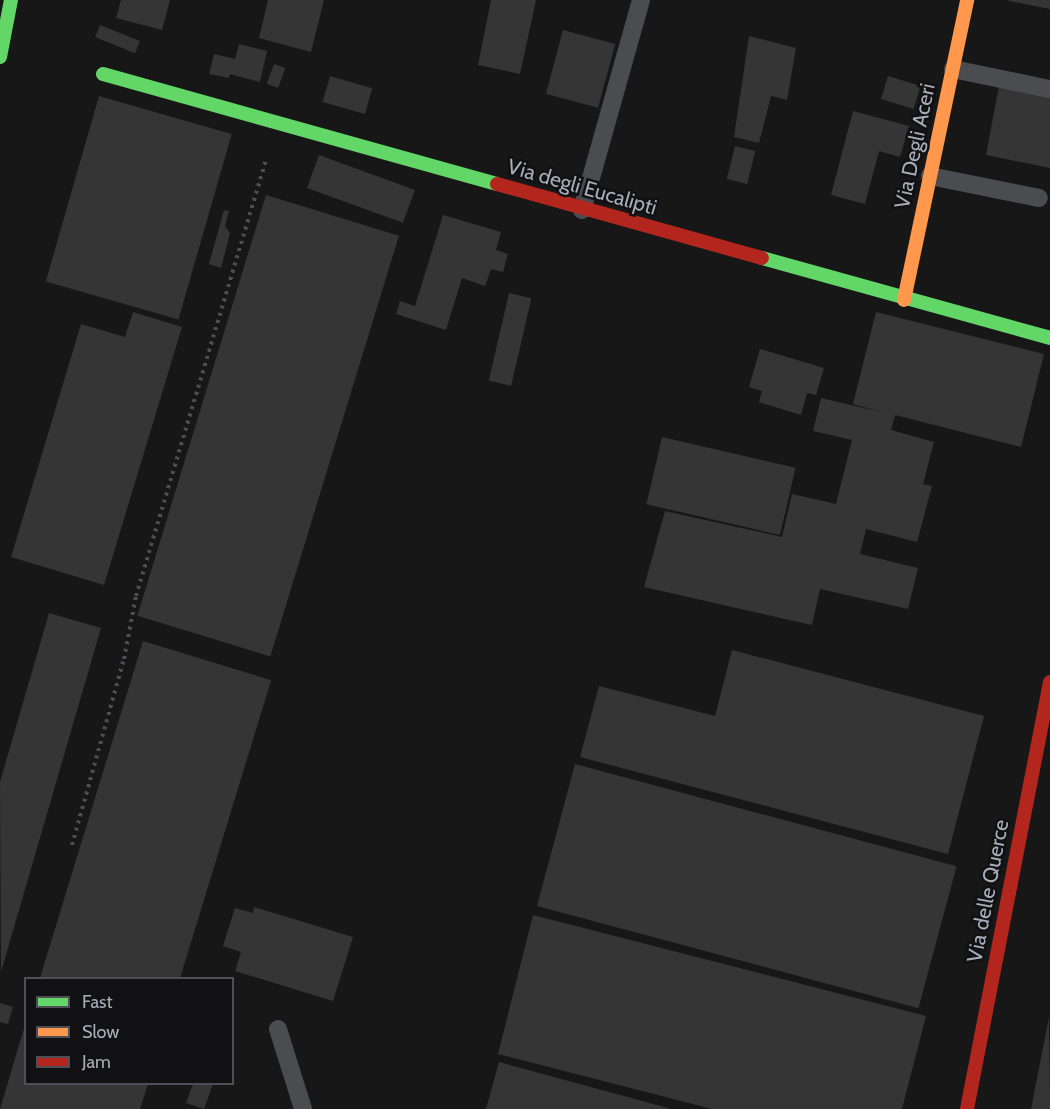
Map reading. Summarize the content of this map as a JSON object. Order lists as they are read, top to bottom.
{
  "streets": {
    "main road": ["Via Degli Aceri", "Via degli Eucalipti", "Via delle Querce"]
  },
  "crossings": [
    ["Via Degli Aceri", "Via degli Eucalipti"]
  ],
  "legend": ["Fast", "Slow", "Jam"]
}
